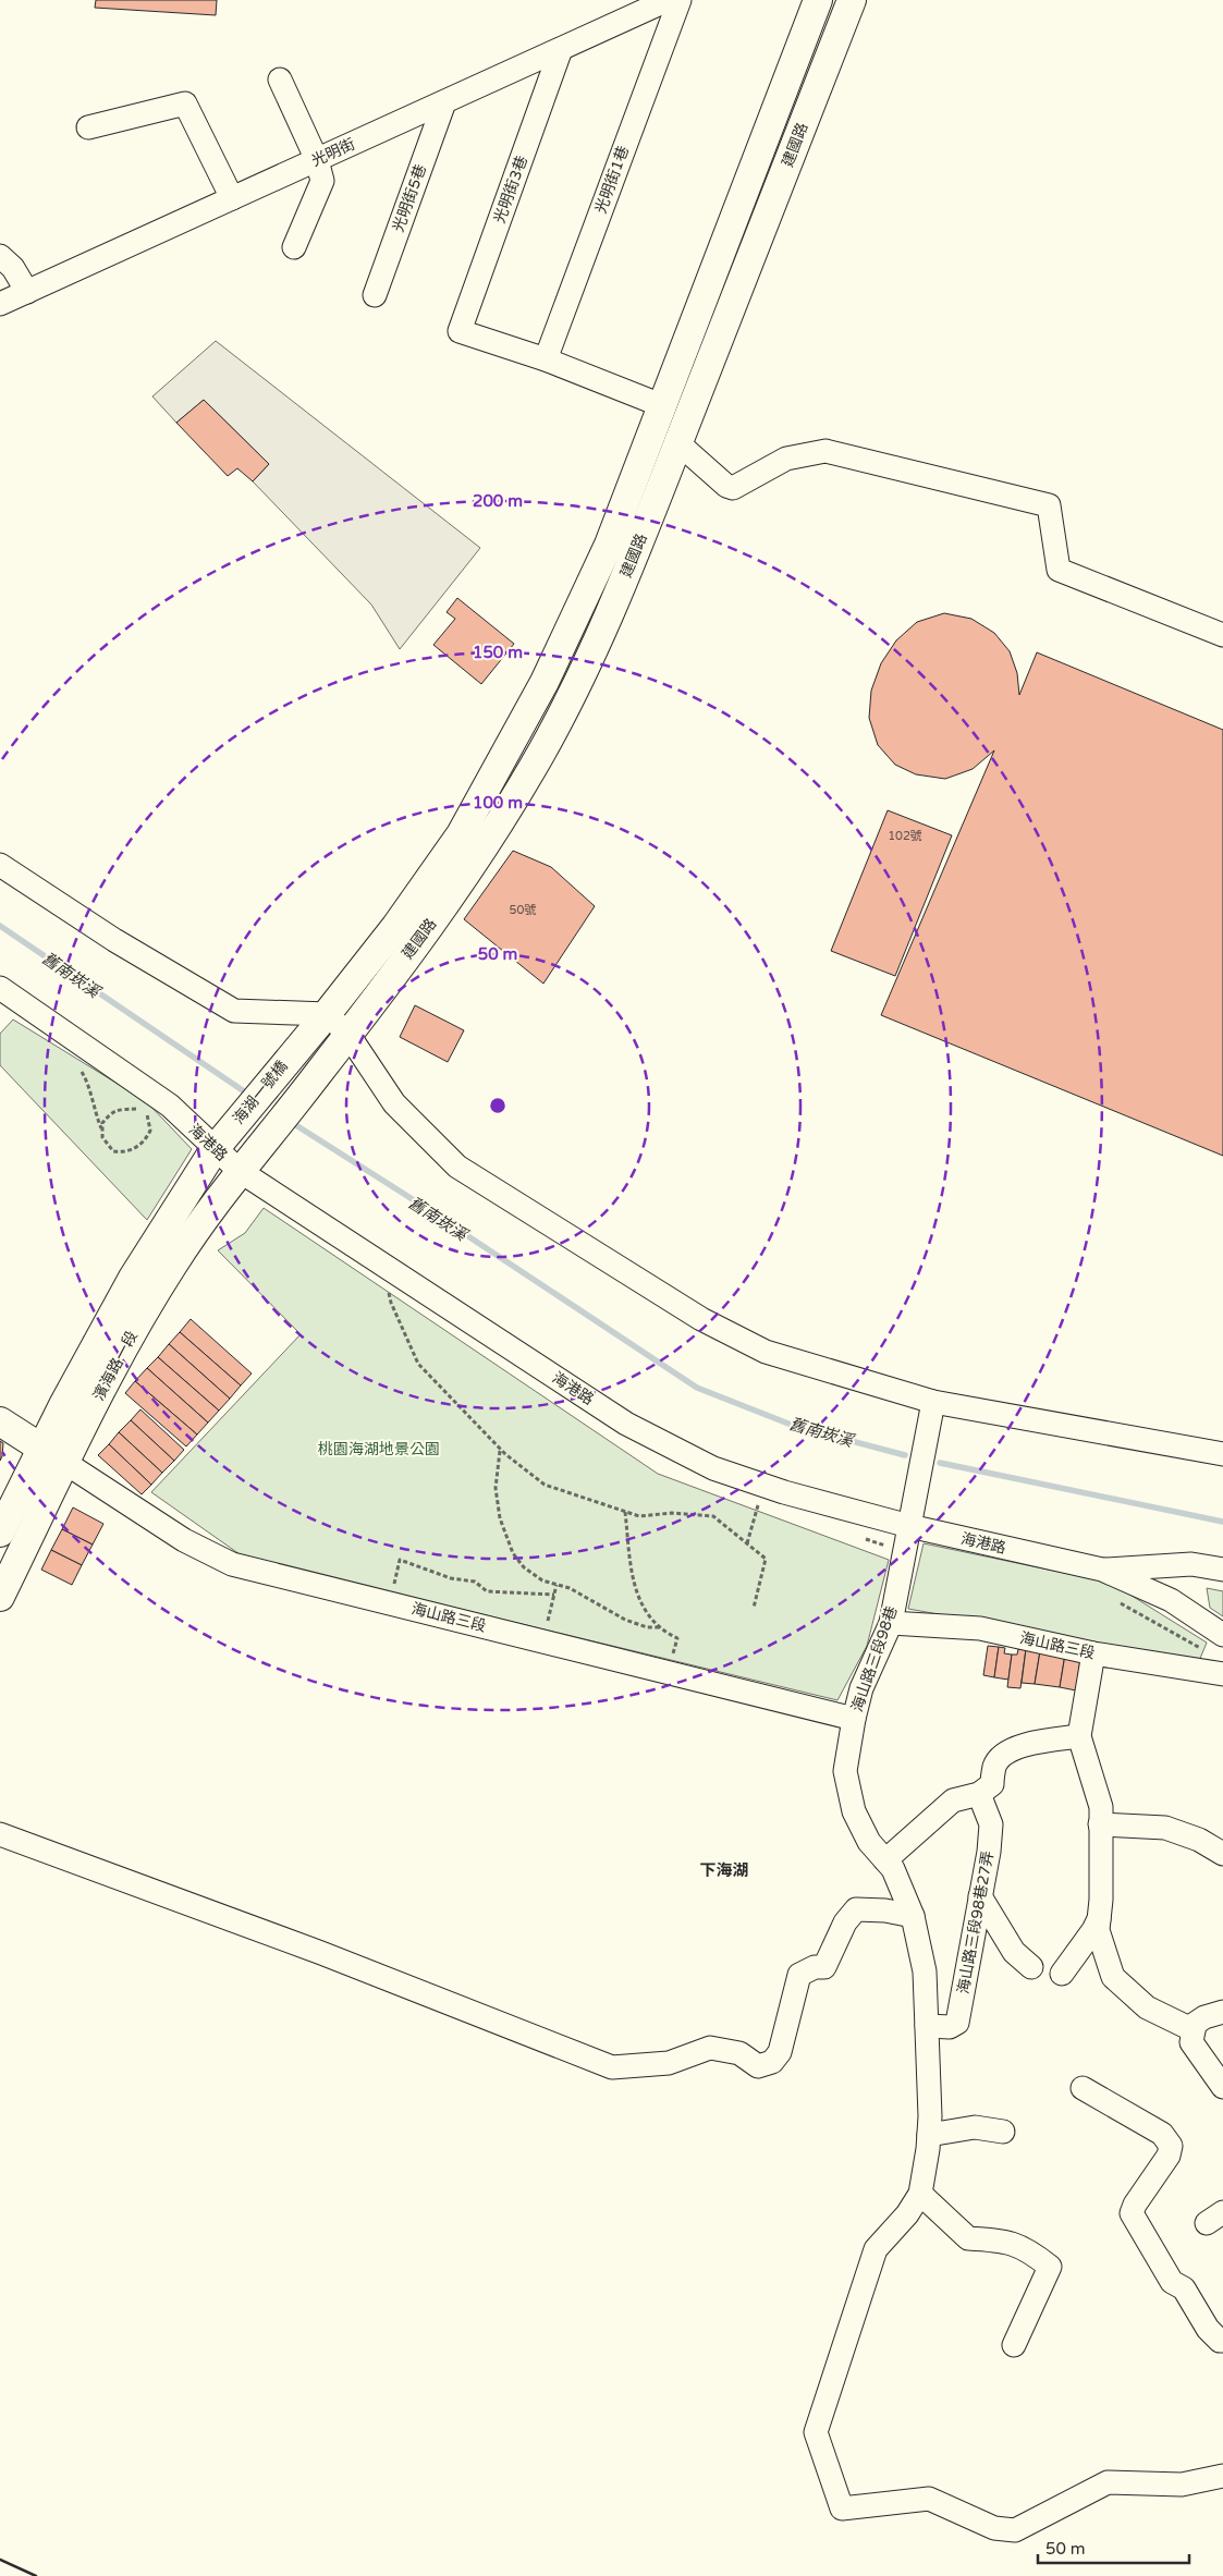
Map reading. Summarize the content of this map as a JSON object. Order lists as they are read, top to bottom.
{
  "streets": {
    "main road": ["建國路", "海湖一號橋", "濱海路一段"],
    "street": [
      "光明街",
      "光明街1巷",
      "光明街3巷",
      "光明街5巷",
      "海港路",
      "海山路三段",
      "海山路三段98巷",
      "海山路三段98巷27弄"
    ]
  },
  "crossings": [
    ["建國路", "海湖一號橋"],
    ["建國路", "海港路"],
    ["建國路", "濱海路一段"],
    ["光明街", "光明街3巷"],
    ["光明街", "光明街5巷"],
    ["光明街1巷", "光明街3巷"],
    ["海湖一號橋", "海港路"],
    ["海湖一號橋", "濱海路一段"],
    ["海港路", "濱海路一段"],
    ["海港路", "海山路三段98巷"],
    ["濱海路一段", "海山路三段"],
    ["海山路三段", "海山路三段98巷"],
    ["海山路三段98巷", "海山路三段98巷27弄"]
  ],
  "districts": ["下海湖"],
  "water": ["舊南崁溪"],
  "parks": ["桃園海湖地景公園"],
  "house_numbers": ["102號", "50號"],
  "scale_bar": "50 m",
  "rings": [
    "200 m",
    "150 m",
    "100 m",
    "50 m"
  ]
}
